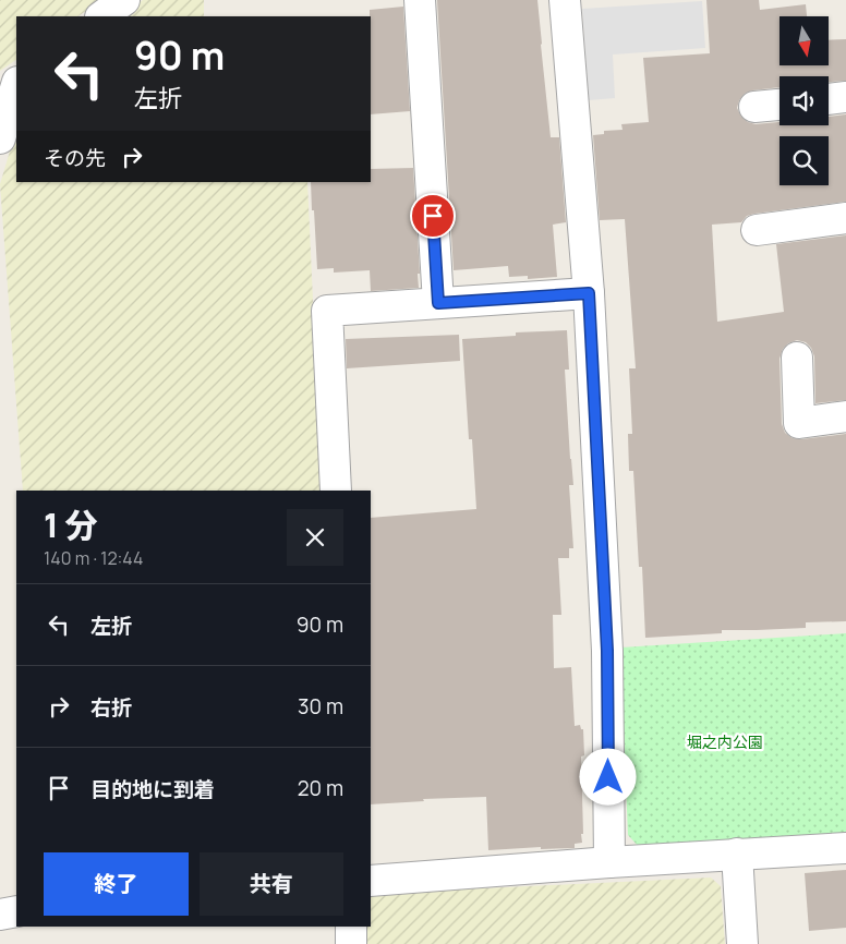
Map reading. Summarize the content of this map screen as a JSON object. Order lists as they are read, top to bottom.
{
  "parks": ["堀之内公園"],
  "north": "bottom",
  "page": {
    "turn": ["90 m", "左折"],
    "then": "その先",
    "heading": ["1 分", "140 m · 12:44"],
    "list": [
      {
        "name": "左折",
        "value": "90 m"
      },
      {
        "name": "右折",
        "value": "30 m"
      },
      {
        "name": "目的地に到着",
        "value": "20 m"
      }
    ],
    "buttons": ["終了", "共有"]
  }
}
